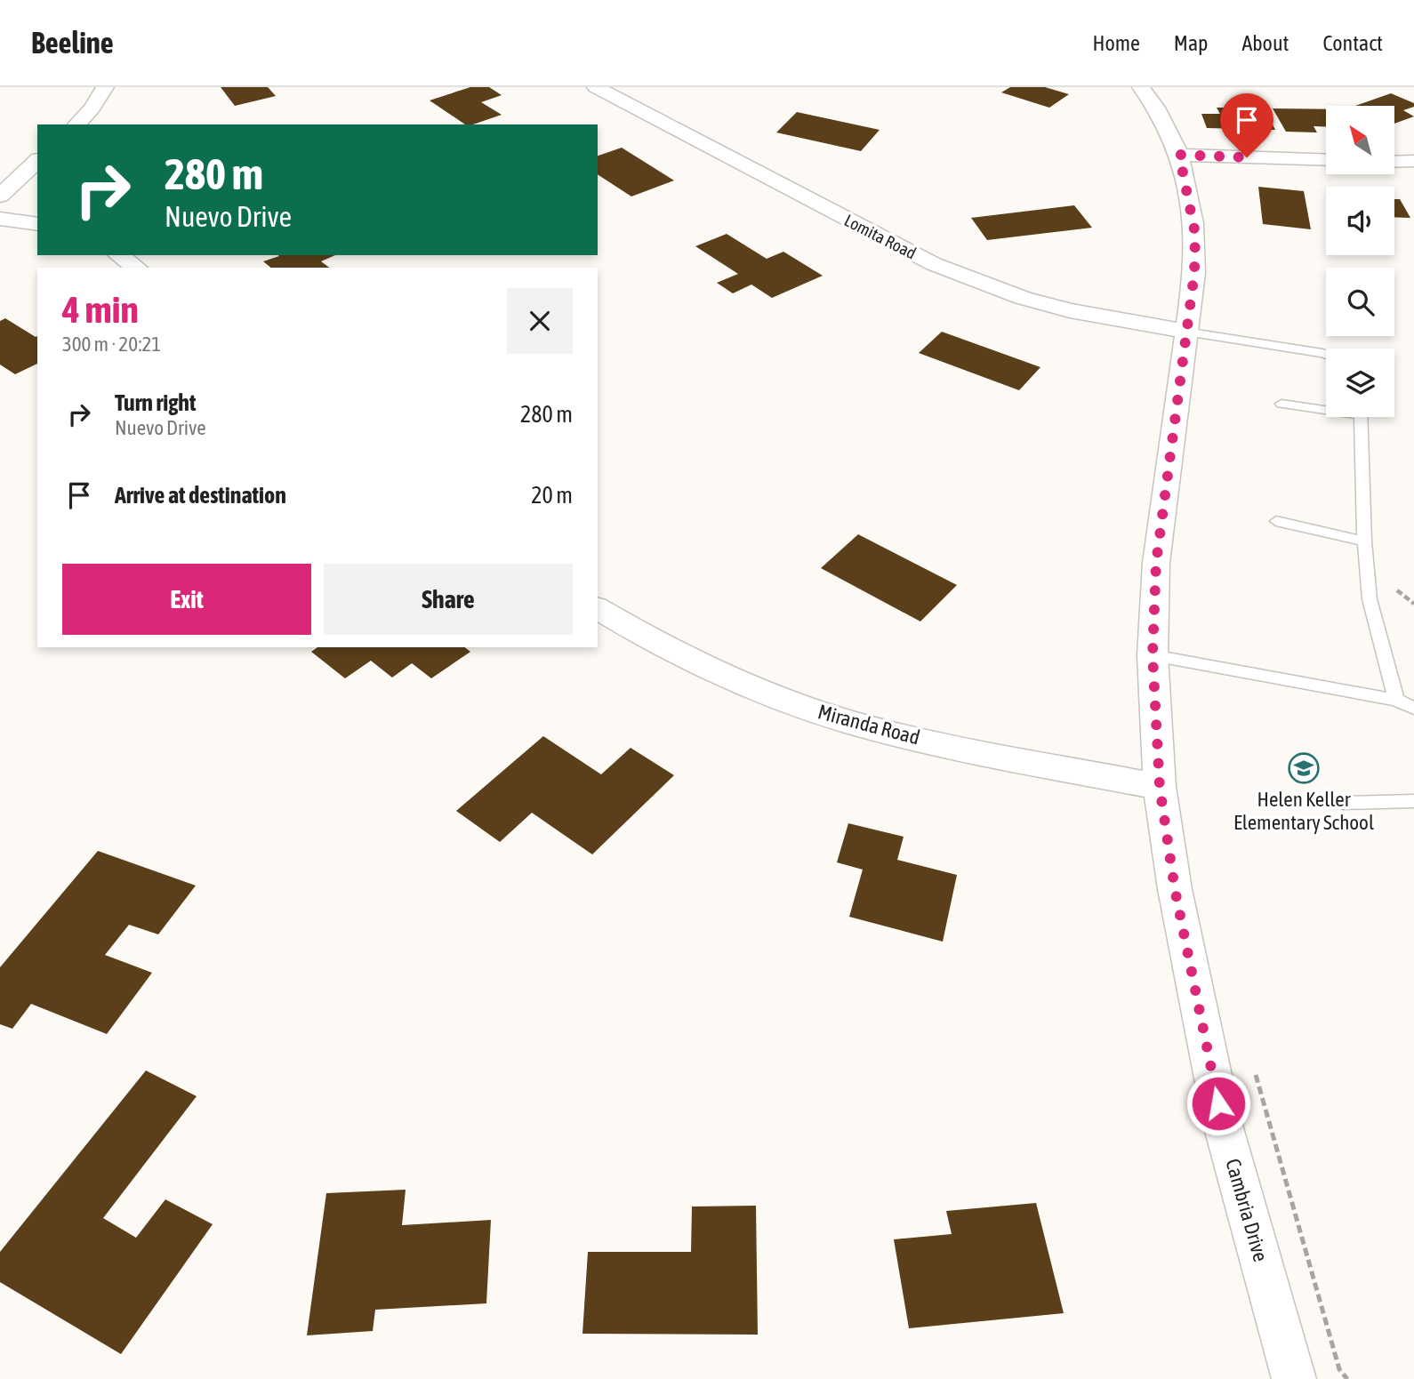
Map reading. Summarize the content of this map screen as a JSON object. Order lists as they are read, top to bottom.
{
  "streets": {
    "street": ["Lomita Road", "Miranda Road", "Cambria Drive"]
  },
  "crossings": [
    ["Lomita Road", "Cambria Drive"],
    ["Miranda Road", "Cambria Drive"]
  ],
  "places": {
    "school or university": ["Helen Keller Elementary School"]
  },
  "north": "top left",
  "page": {
    "header": "Beeline",
    "nav": [
      "Home",
      "Map",
      "About",
      "Contact"
    ],
    "turn": ["280 m", "Nuevo Drive"],
    "heading": ["4 min", "300 m · 20:21"],
    "list": [
      {
        "name": "Turn right",
        "note": "Nuevo Drive",
        "value": "280 m"
      },
      {
        "name": "Arrive at destination",
        "value": "20 m"
      }
    ],
    "buttons": ["Exit", "Share"]
  }
}
